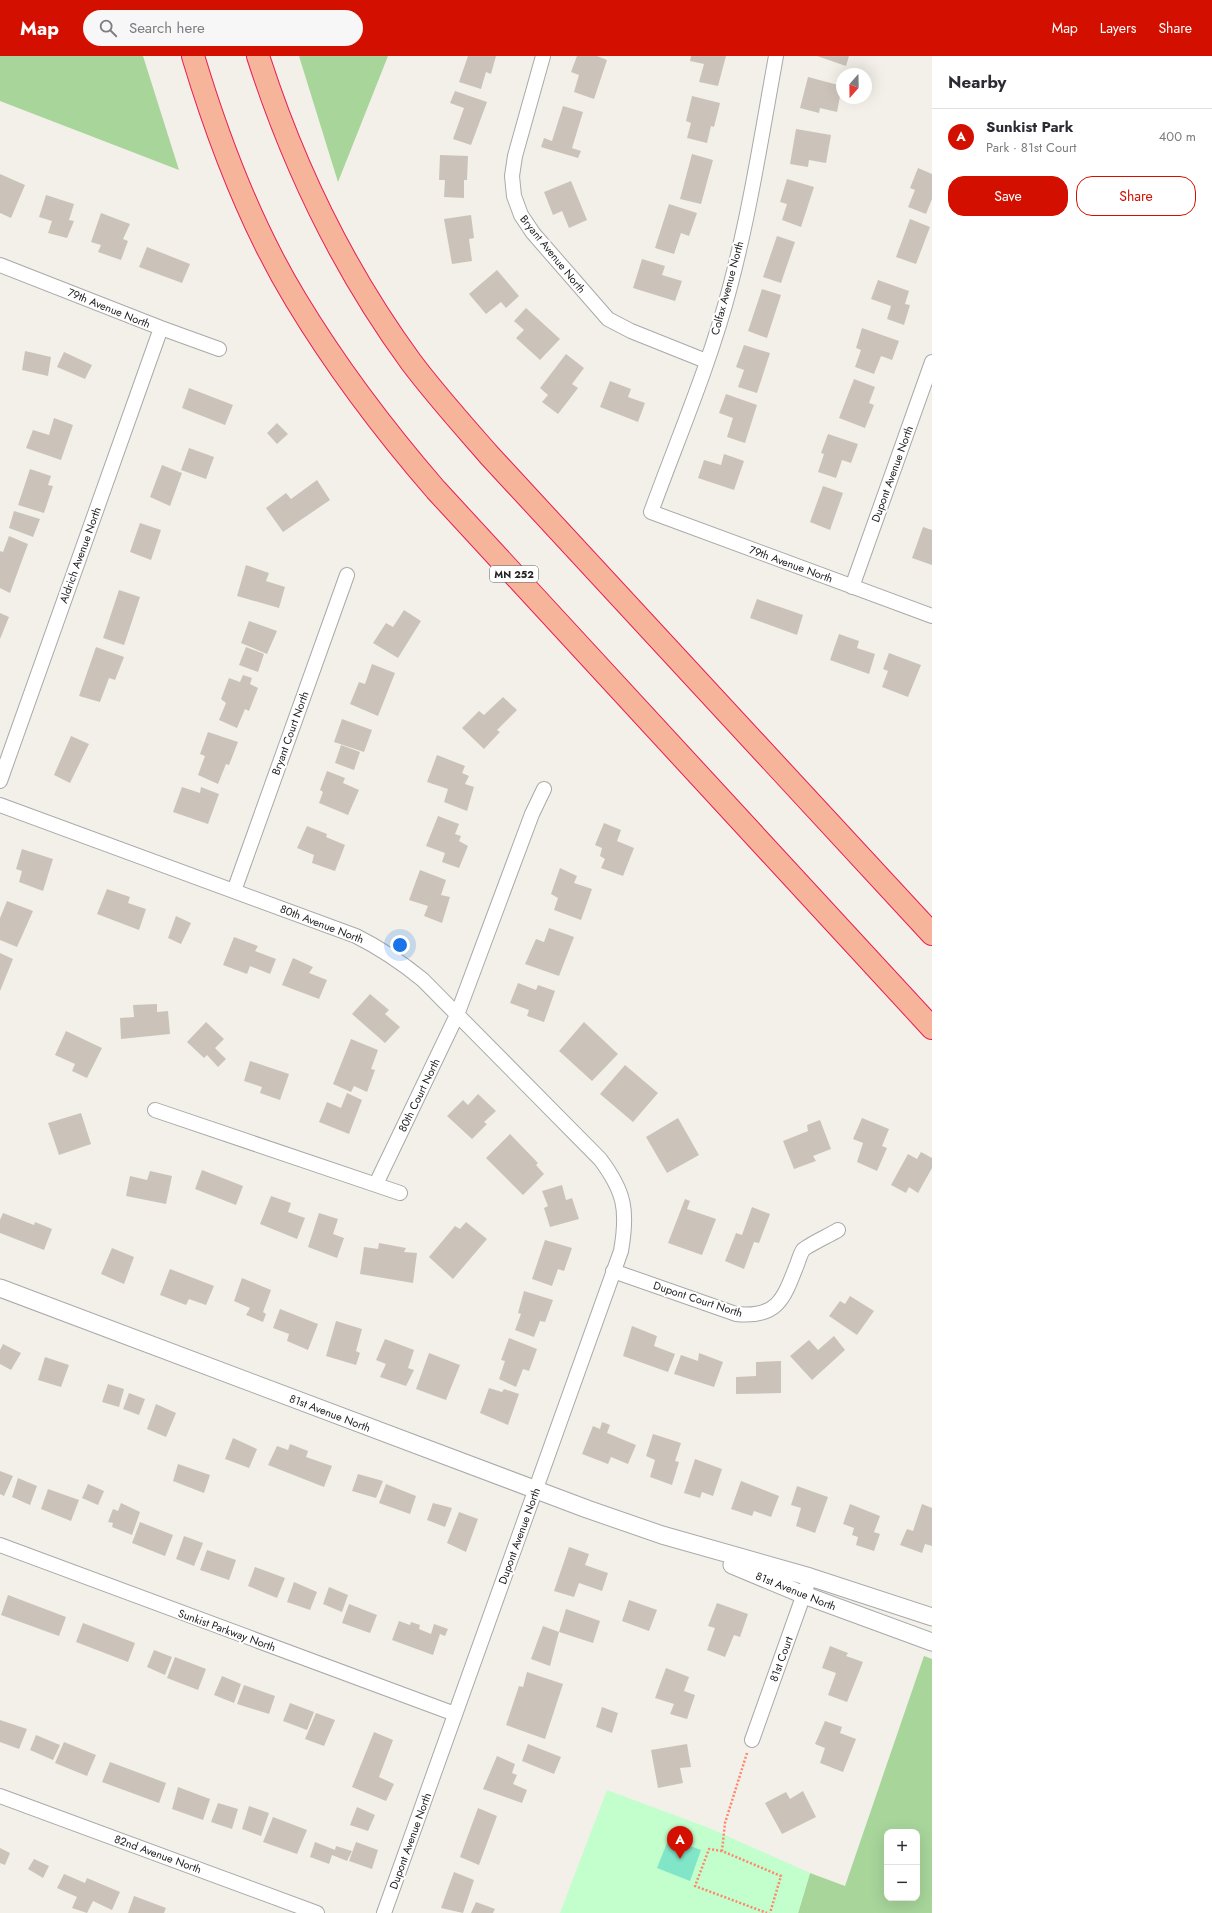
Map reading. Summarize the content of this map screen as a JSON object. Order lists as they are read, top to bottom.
{
  "streets": {
    "highway": ["MN 252"],
    "street": [
      "Bryant Avenue North",
      "Colfax Avenue North",
      "79th Avenue North",
      "Dupont Avenue North",
      "Aldrich Avenue North",
      "Bryant Court North",
      "80th Avenue North",
      "80th Court North",
      "Dupont Court North",
      "81st Avenue North",
      "Sunkist Parkway North",
      "81st Court",
      "82nd Avenue North"
    ]
  },
  "crossings": [
    ["Bryant Avenue North", "Colfax Avenue North"],
    ["Colfax Avenue North", "79th Avenue North"],
    ["79th Avenue North", "Dupont Avenue North"],
    ["79th Avenue North", "Aldrich Avenue North"],
    ["Dupont Avenue North", "80th Avenue North"],
    ["Dupont Avenue North", "Dupont Court North"],
    ["Dupont Avenue North", "81st Avenue North"],
    ["Dupont Avenue North", "Sunkist Parkway North"],
    ["Bryant Court North", "80th Avenue North"],
    ["80th Avenue North", "80th Court North"],
    ["81st Avenue North", "81st Court"]
  ],
  "north": "bottom",
  "page": {
    "header": "Map",
    "search": "Search here",
    "nav": ["Map", "Layers", "Share"],
    "heading": "Nearby",
    "list": [
      {
        "mark": "A",
        "name": "Sunkist Park",
        "note": "Park · 81st Court",
        "value": "400 m"
      }
    ],
    "buttons": ["Save", "Share"],
    "pins": "A",
    "map_buttons": ["+", "−"]
  }
}
